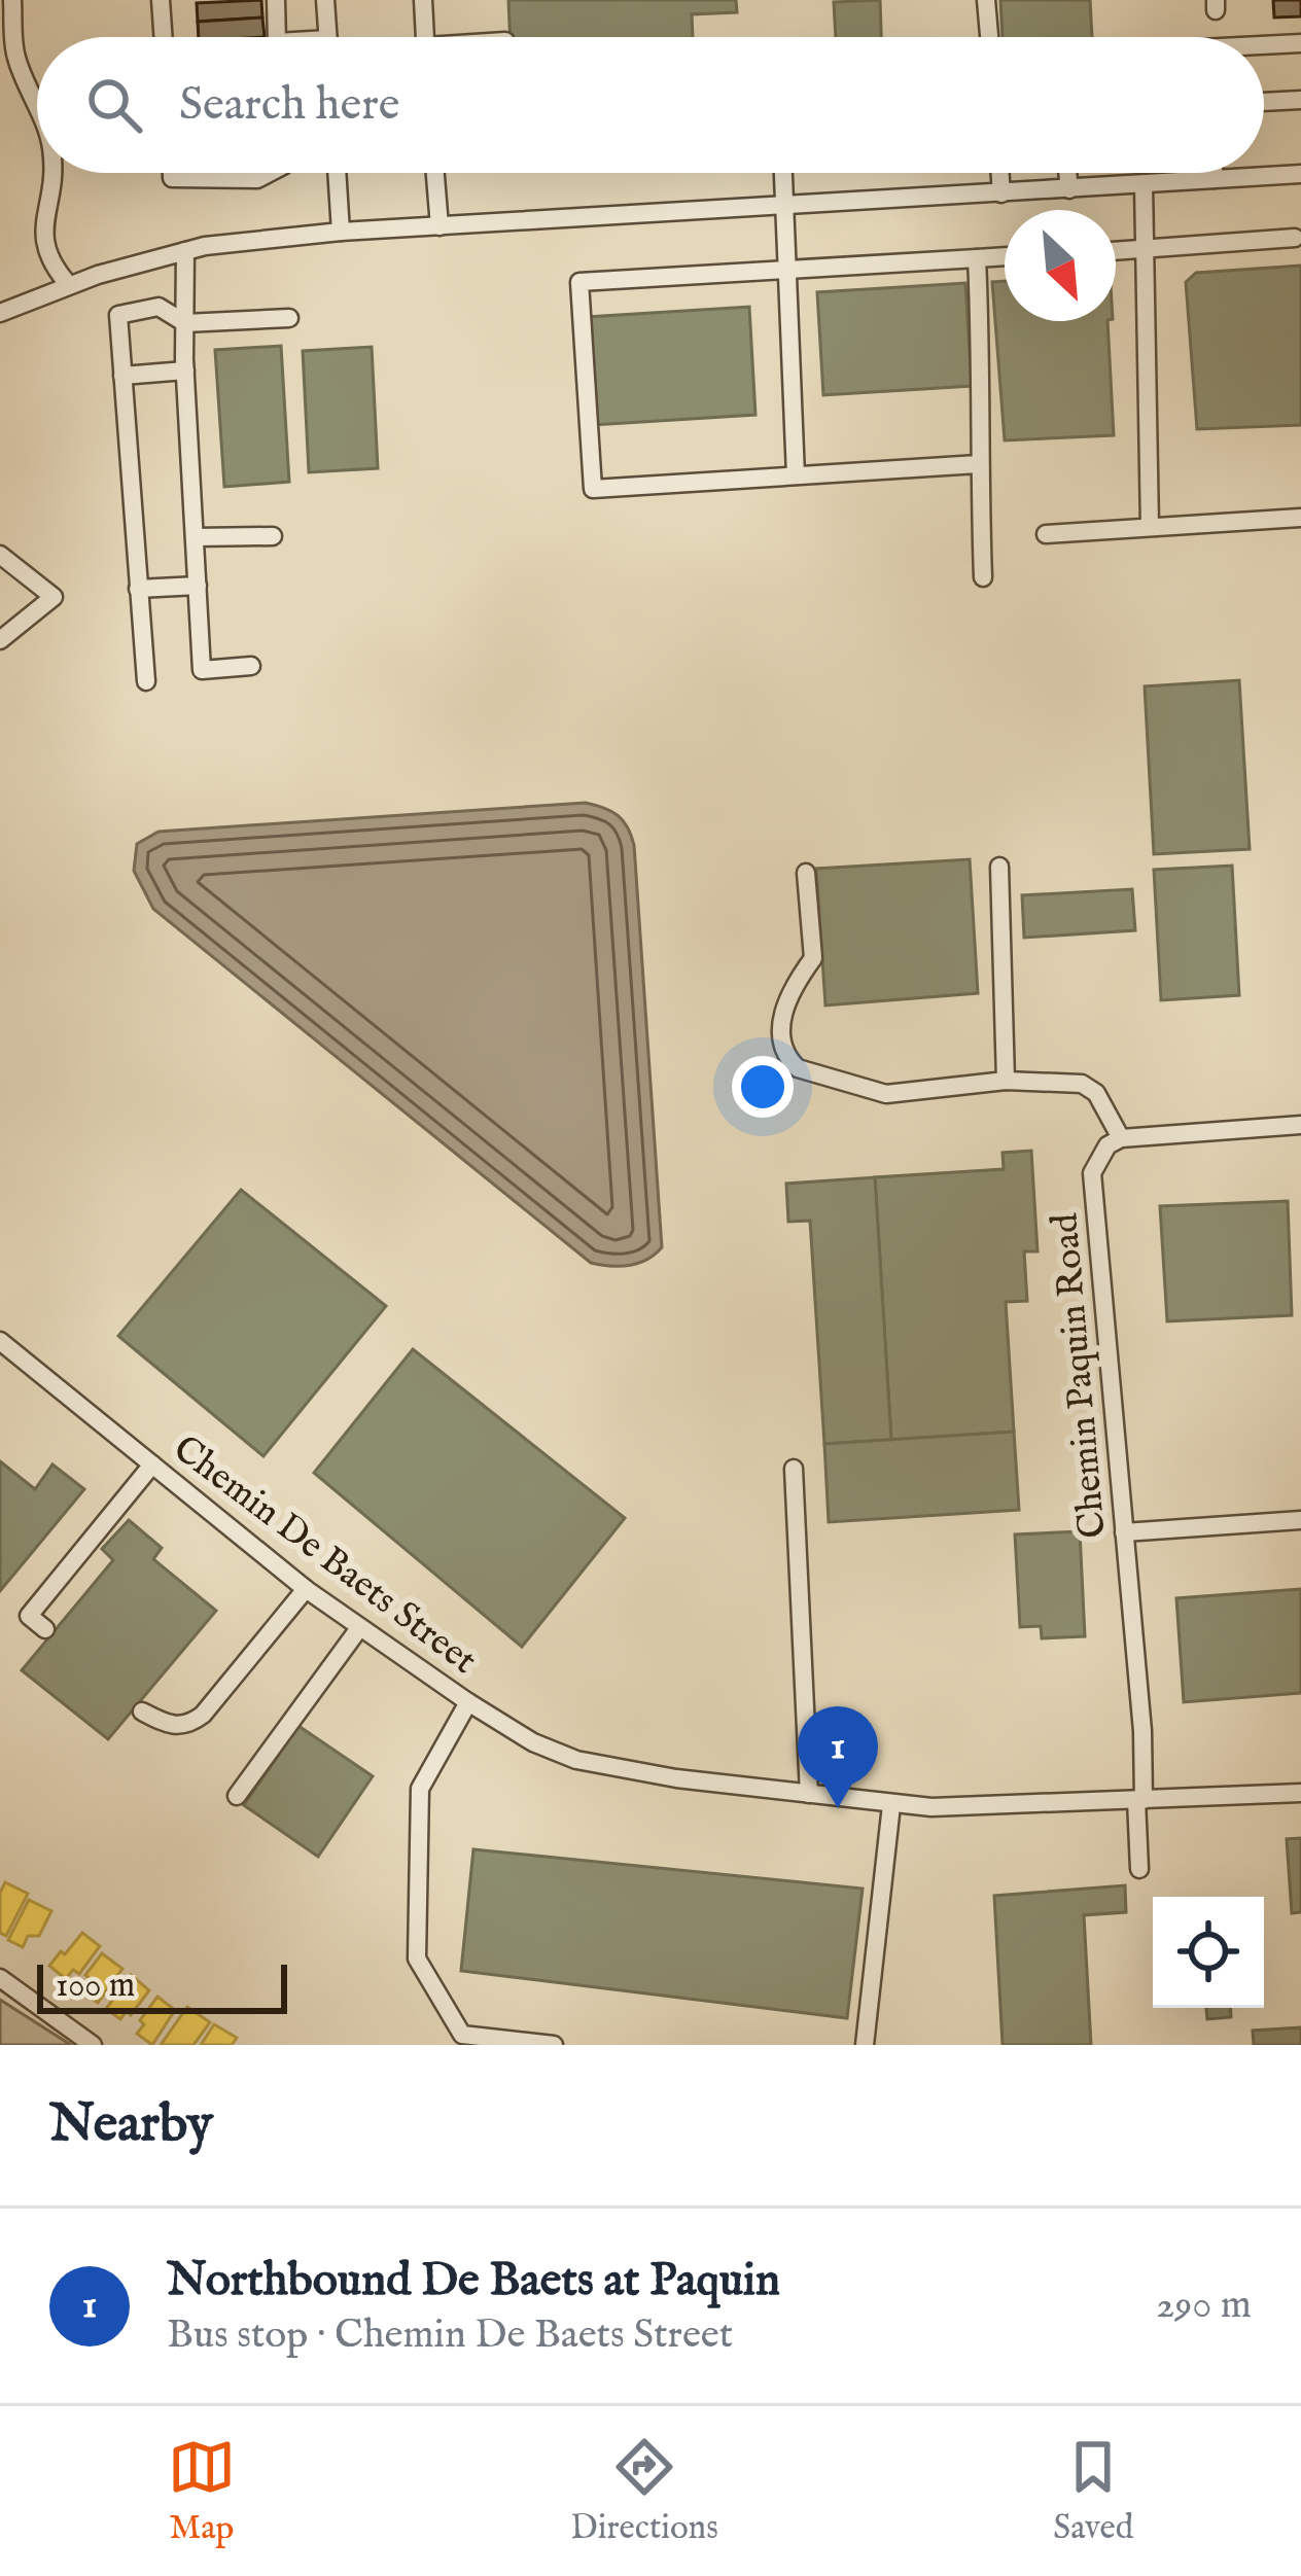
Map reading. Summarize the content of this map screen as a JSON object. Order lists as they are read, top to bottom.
{
  "streets": {
    "street": ["Chemin Paquin Road", "Chemin De Baets Street"]
  },
  "crossings": [
    ["Chemin Paquin Road", "Chemin De Baets Street"]
  ],
  "scale_bar": "100 m",
  "north": "bottom right",
  "page": {
    "search": "Search here",
    "pins": "1",
    "scale": "100 m",
    "heading": "Nearby",
    "list": [
      {
        "mark": "1",
        "name": "Northbound De Baets at Paquin",
        "note": "Bus stop · Chemin De Baets Street",
        "value": "290 m"
      }
    ],
    "nav": ["Map", "Directions", "Saved"]
  }
}
